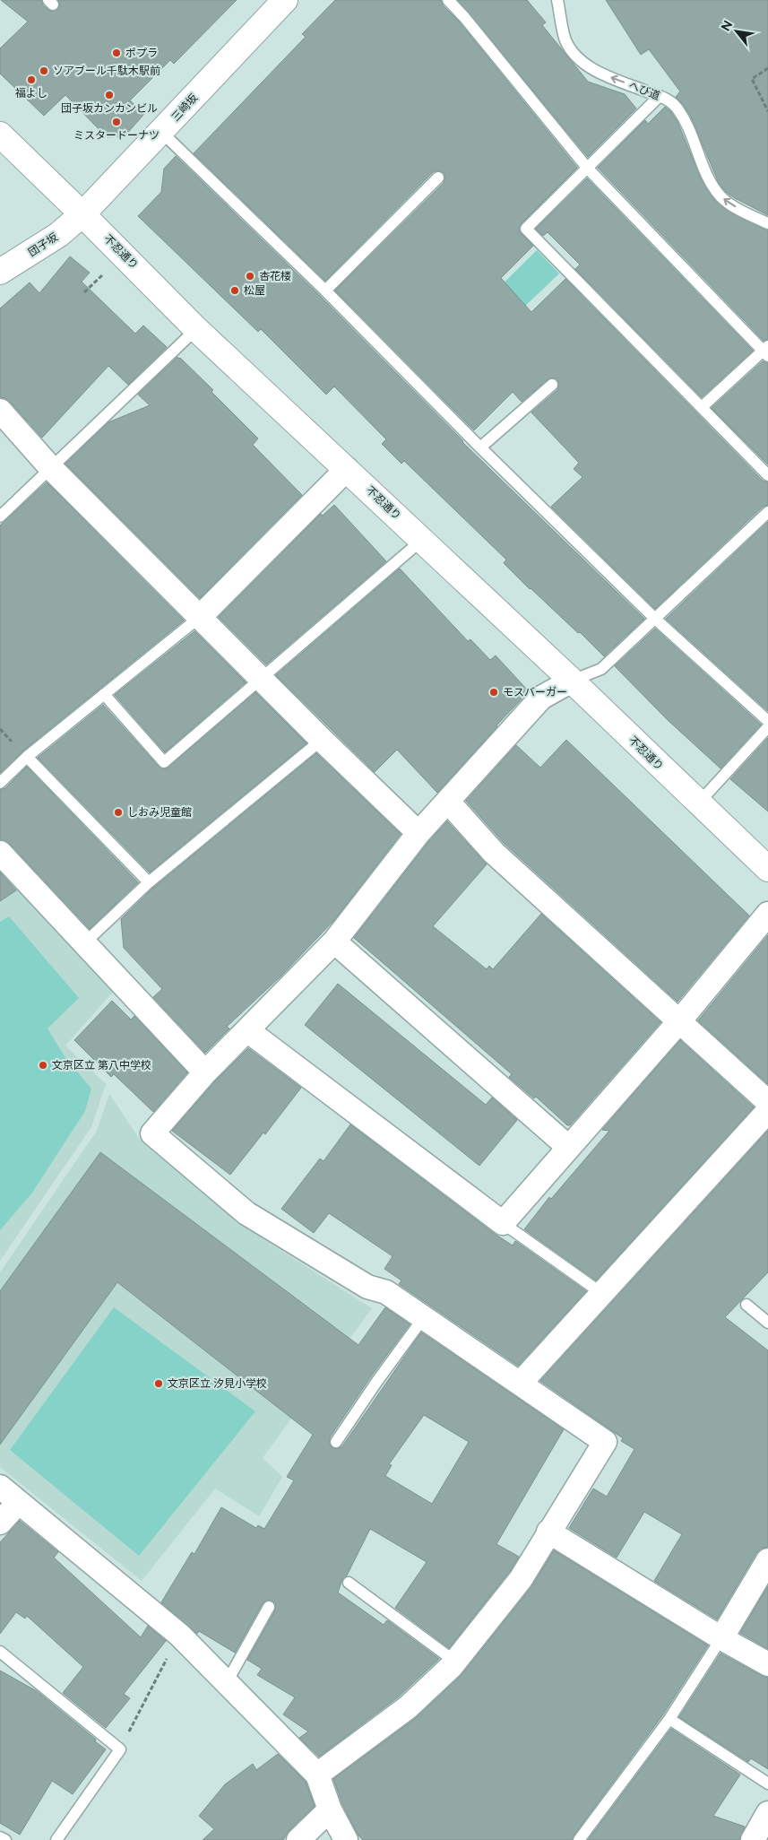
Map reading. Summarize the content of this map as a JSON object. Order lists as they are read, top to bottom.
{
  "streets": {
    "main road": ["三崎坂", "団子坂", "不忍通り"],
    "lane": ["へび道"]
  },
  "crossings": [
    ["三崎坂", "団子坂"],
    ["三崎坂", "不忍通り"],
    ["団子坂", "不忍通り"]
  ],
  "places": [
    "ポプラ",
    "ソアブール千駄木駅前",
    "福よし",
    "団子坂カンカンビル",
    "ミスタードーナツ",
    "杏花楼",
    "松屋",
    "モスバーガー",
    "しおみ児童館",
    "文京区立 第八中学校",
    "文京区立 汐見小学校"
  ],
  "north": "top left"
}
